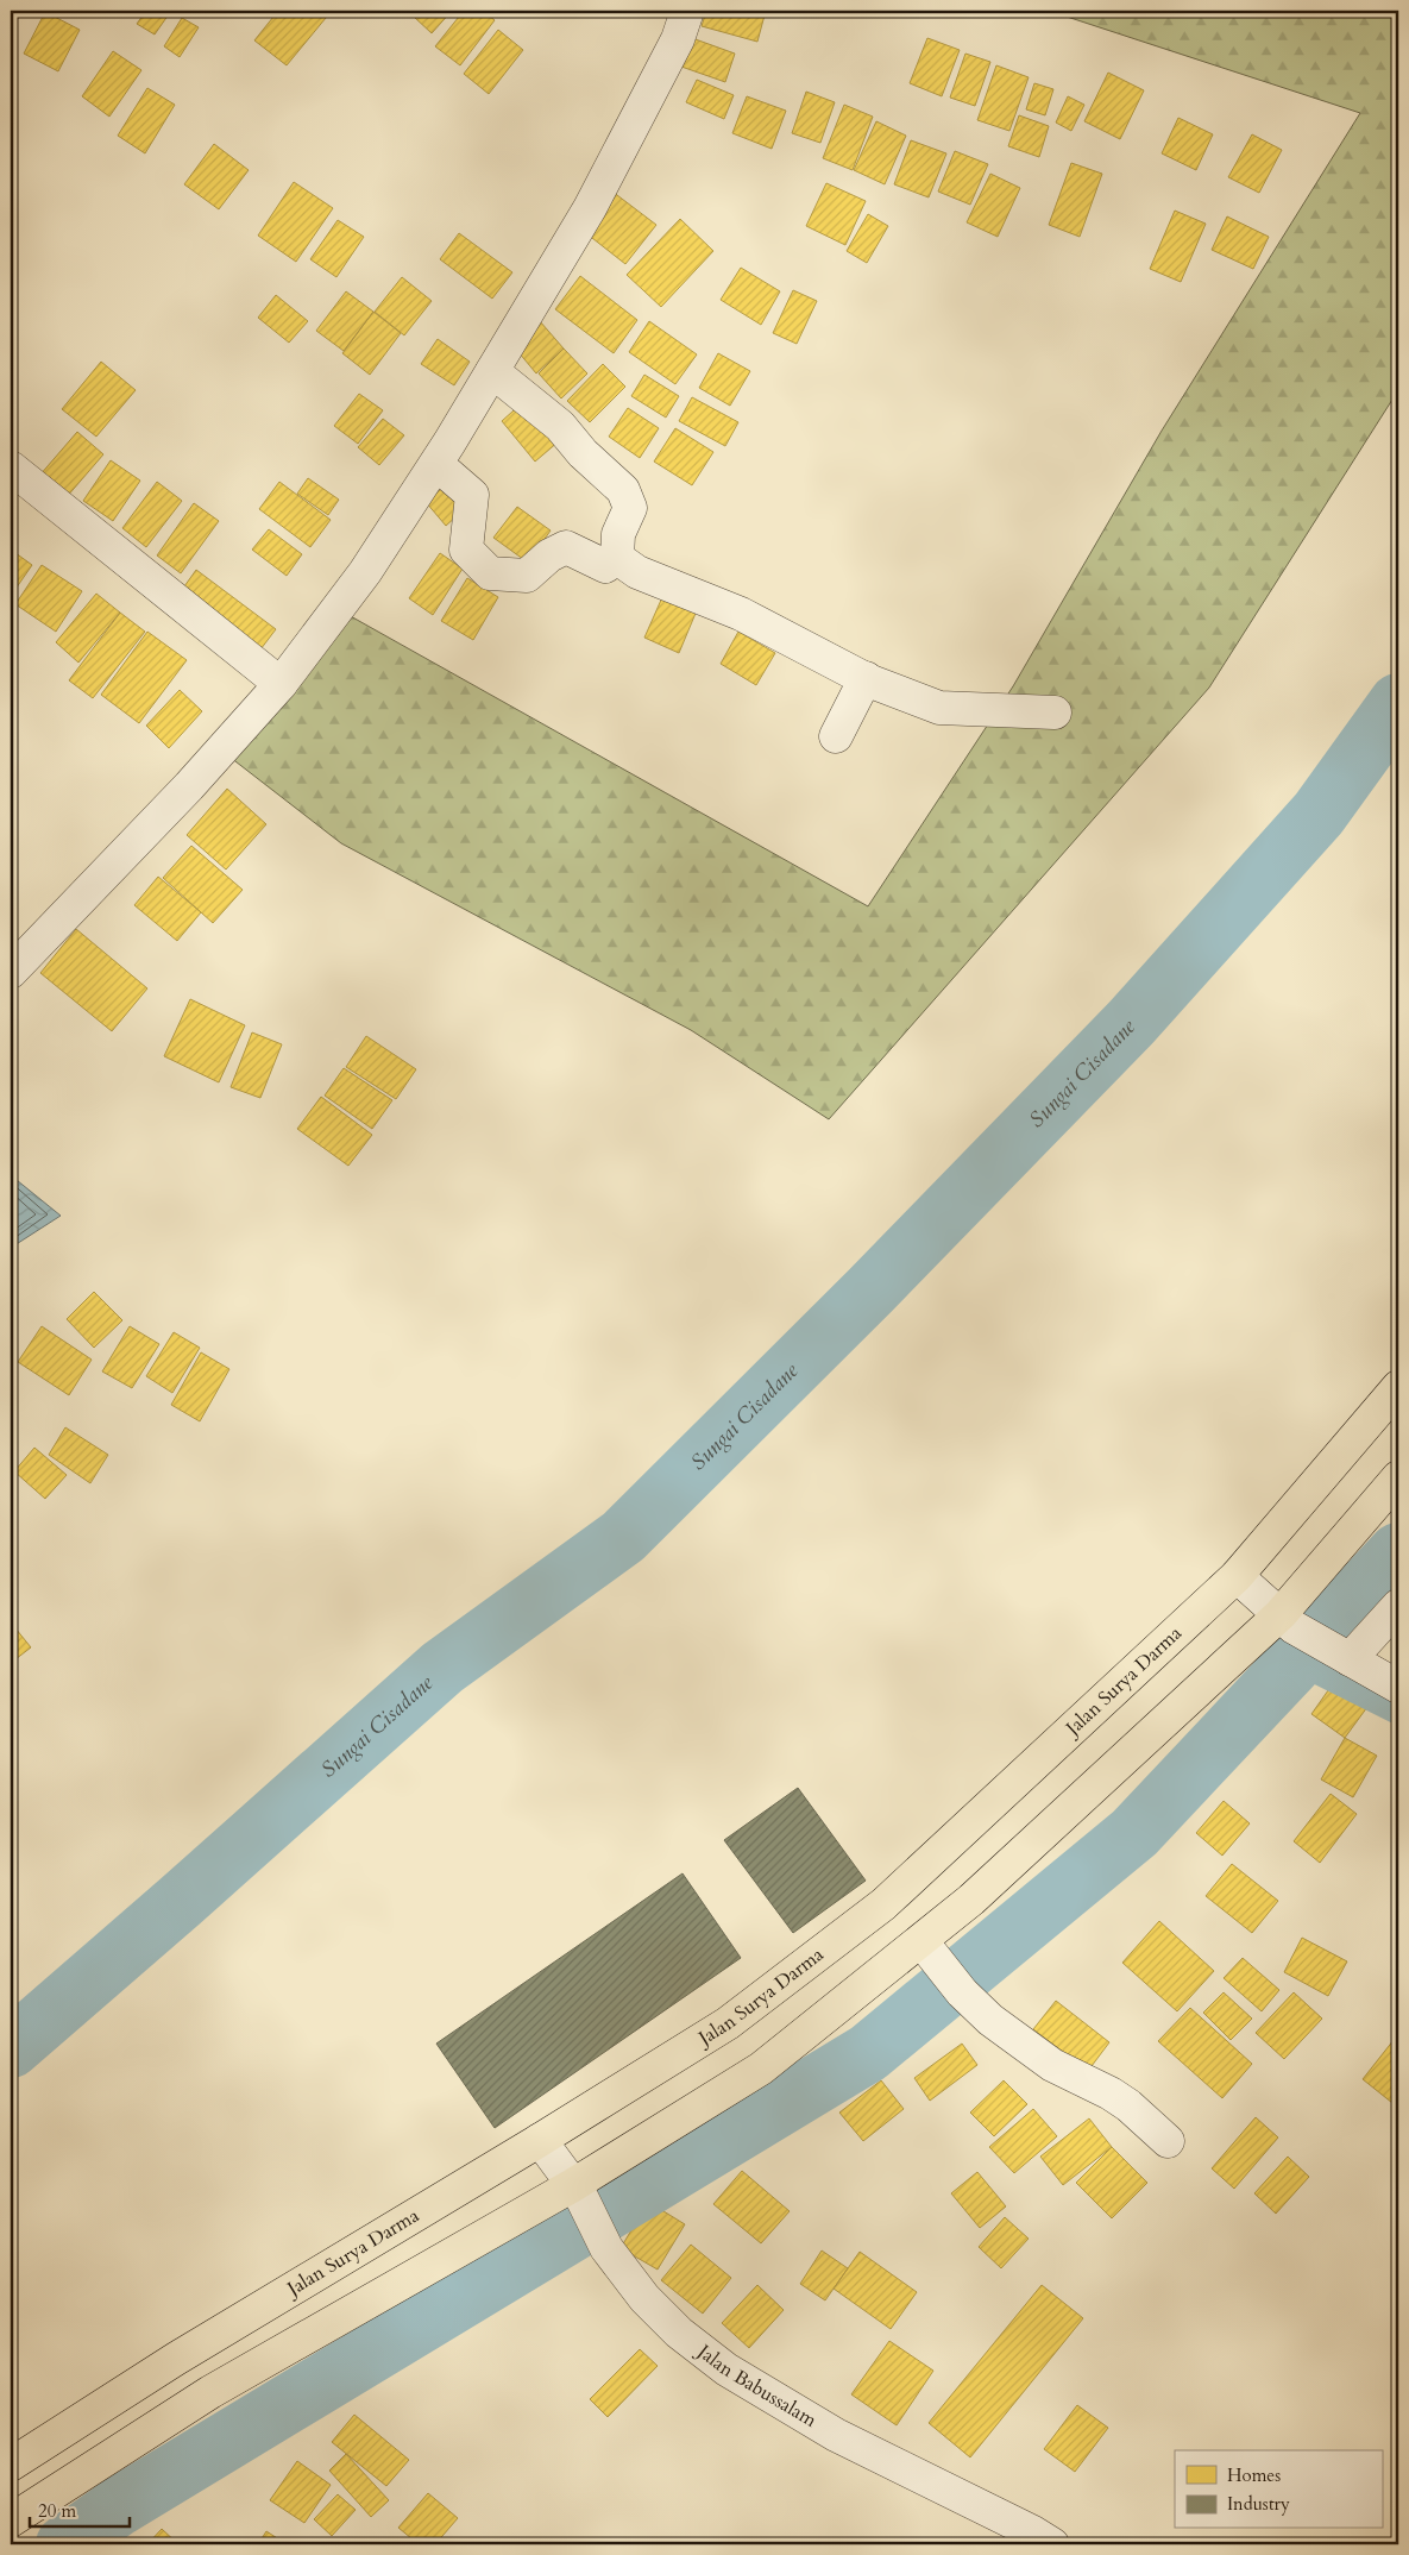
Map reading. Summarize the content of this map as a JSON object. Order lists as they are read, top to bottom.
{
  "streets": {
    "main road": ["Jalan Surya Darma"],
    "street": ["Jalan Babussalam"]
  },
  "crossings": [
    ["Jalan Surya Darma", "Jalan Babussalam"]
  ],
  "water": ["Sungai Cisadane"],
  "legend": ["Homes", "Industry"],
  "scale_bar": "20 m"
}
